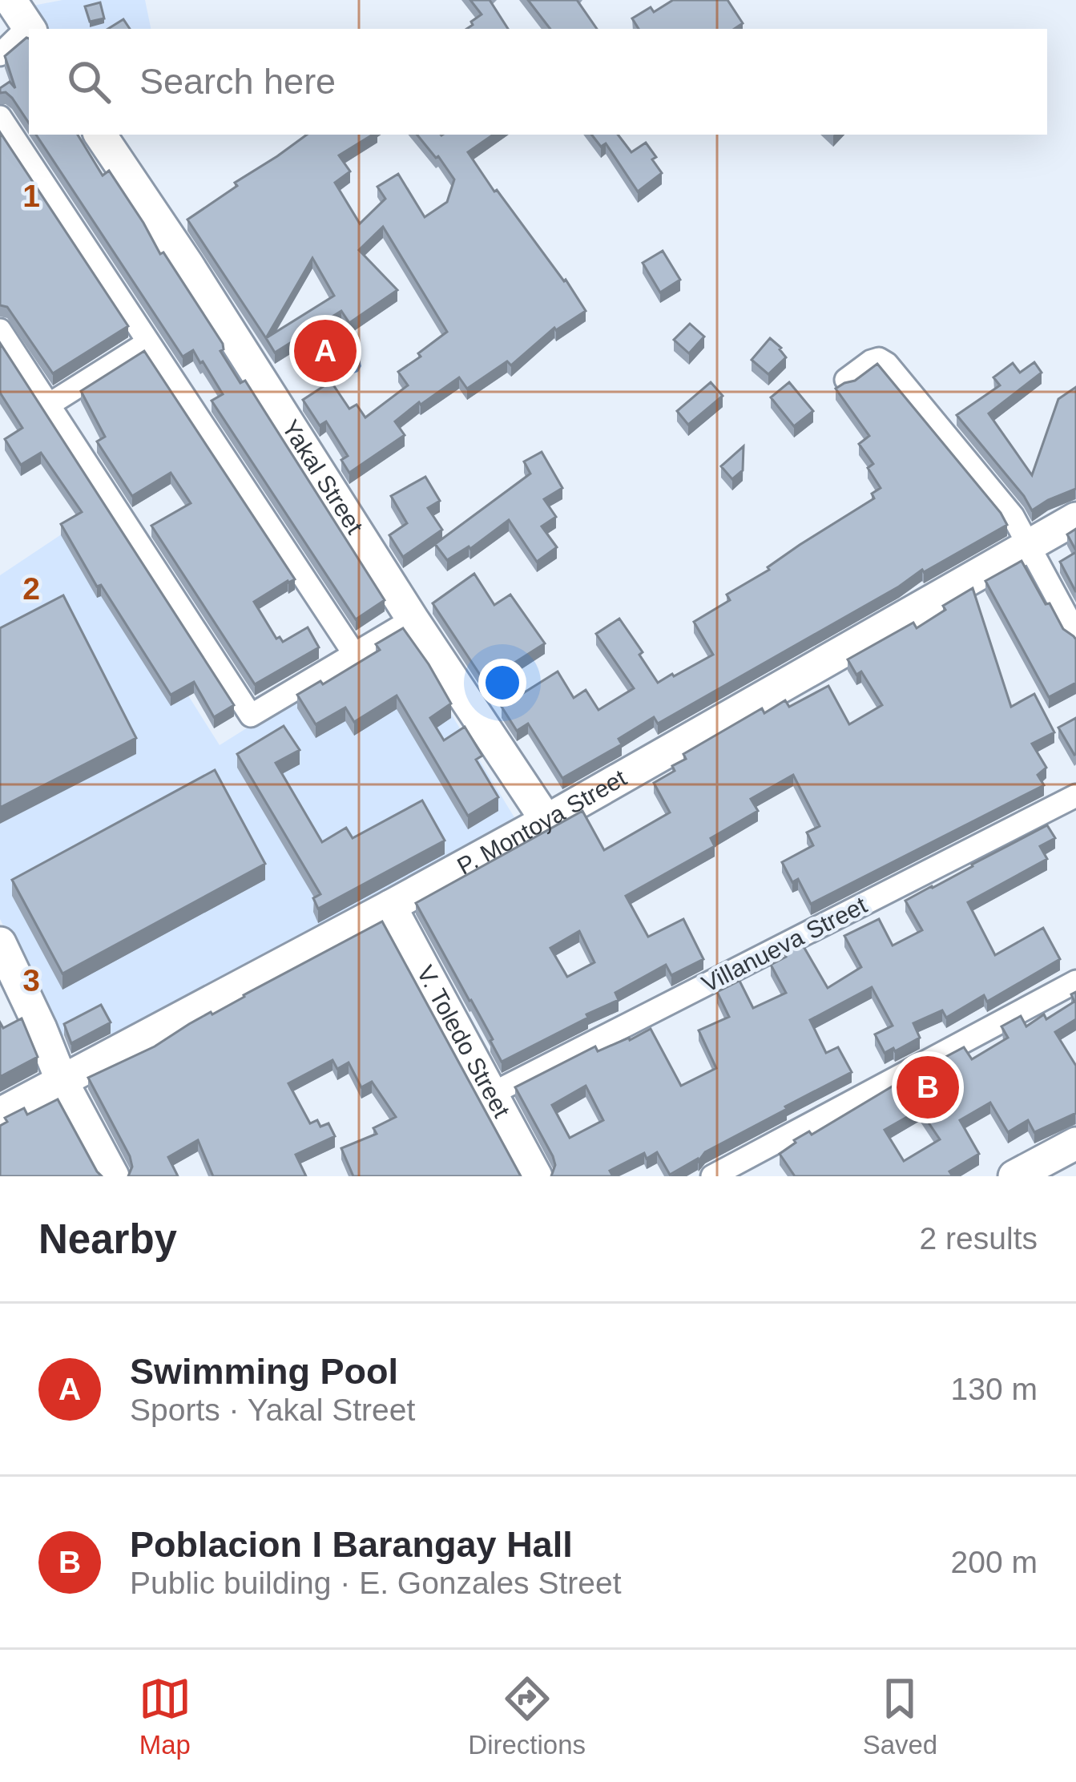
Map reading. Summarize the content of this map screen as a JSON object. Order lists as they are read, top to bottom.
{
  "streets": {
    "street": [
      "Yakal Street",
      "P. Montoya Street",
      "Villanueva Street",
      "V. Toledo Street"
    ]
  },
  "crossings": [
    ["Yakal Street", "P. Montoya Street"],
    ["P. Montoya Street", "V. Toledo Street"],
    ["Villanueva Street", "V. Toledo Street"]
  ],
  "page": {
    "search": "Search here",
    "pins": ["A", "B"],
    "heading": ["Nearby", "2 results"],
    "list": [
      {
        "mark": "A",
        "name": "Swimming Pool",
        "note": "Sports · Yakal Street",
        "value": "130 m"
      },
      {
        "mark": "B",
        "name": "Poblacion I Barangay Hall",
        "note": "Public building · E. Gonzales Street",
        "value": "200 m"
      }
    ],
    "nav": ["Map", "Directions", "Saved"]
  },
  "grid": {
    "rows": ["1", "2", "3"]
  }
}
